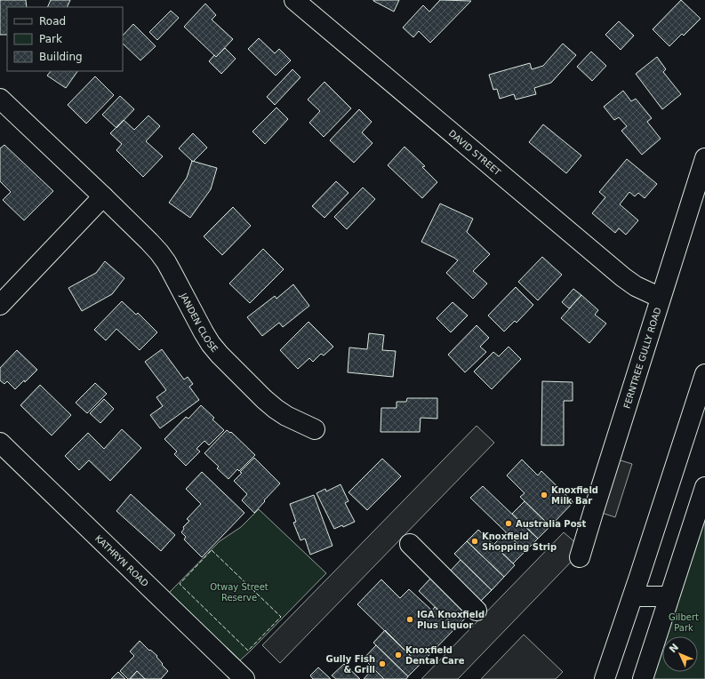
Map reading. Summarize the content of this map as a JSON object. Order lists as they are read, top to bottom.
{
  "streets": {
    "street": [
      "DAVID STREET",
      "JANDEN CLOSE",
      "FERNTREE GULLY ROAD",
      "KATHRYN ROAD"
    ]
  },
  "crossings": [
    ["DAVID STREET", "FERNTREE GULLY ROAD"]
  ],
  "parks": ["Otway Street Reserve", "Gilbert Park"],
  "places": [
    "Knoxfield Milk Bar",
    "Australia Post",
    "Knoxfield Shopping Strip",
    "IGA Knoxfield Plus Liquor",
    "Knoxfield Dental Care",
    "Gully Fish & Grill"
  ],
  "legend": ["Road", "Park", "Building"],
  "north": "top left"
}
